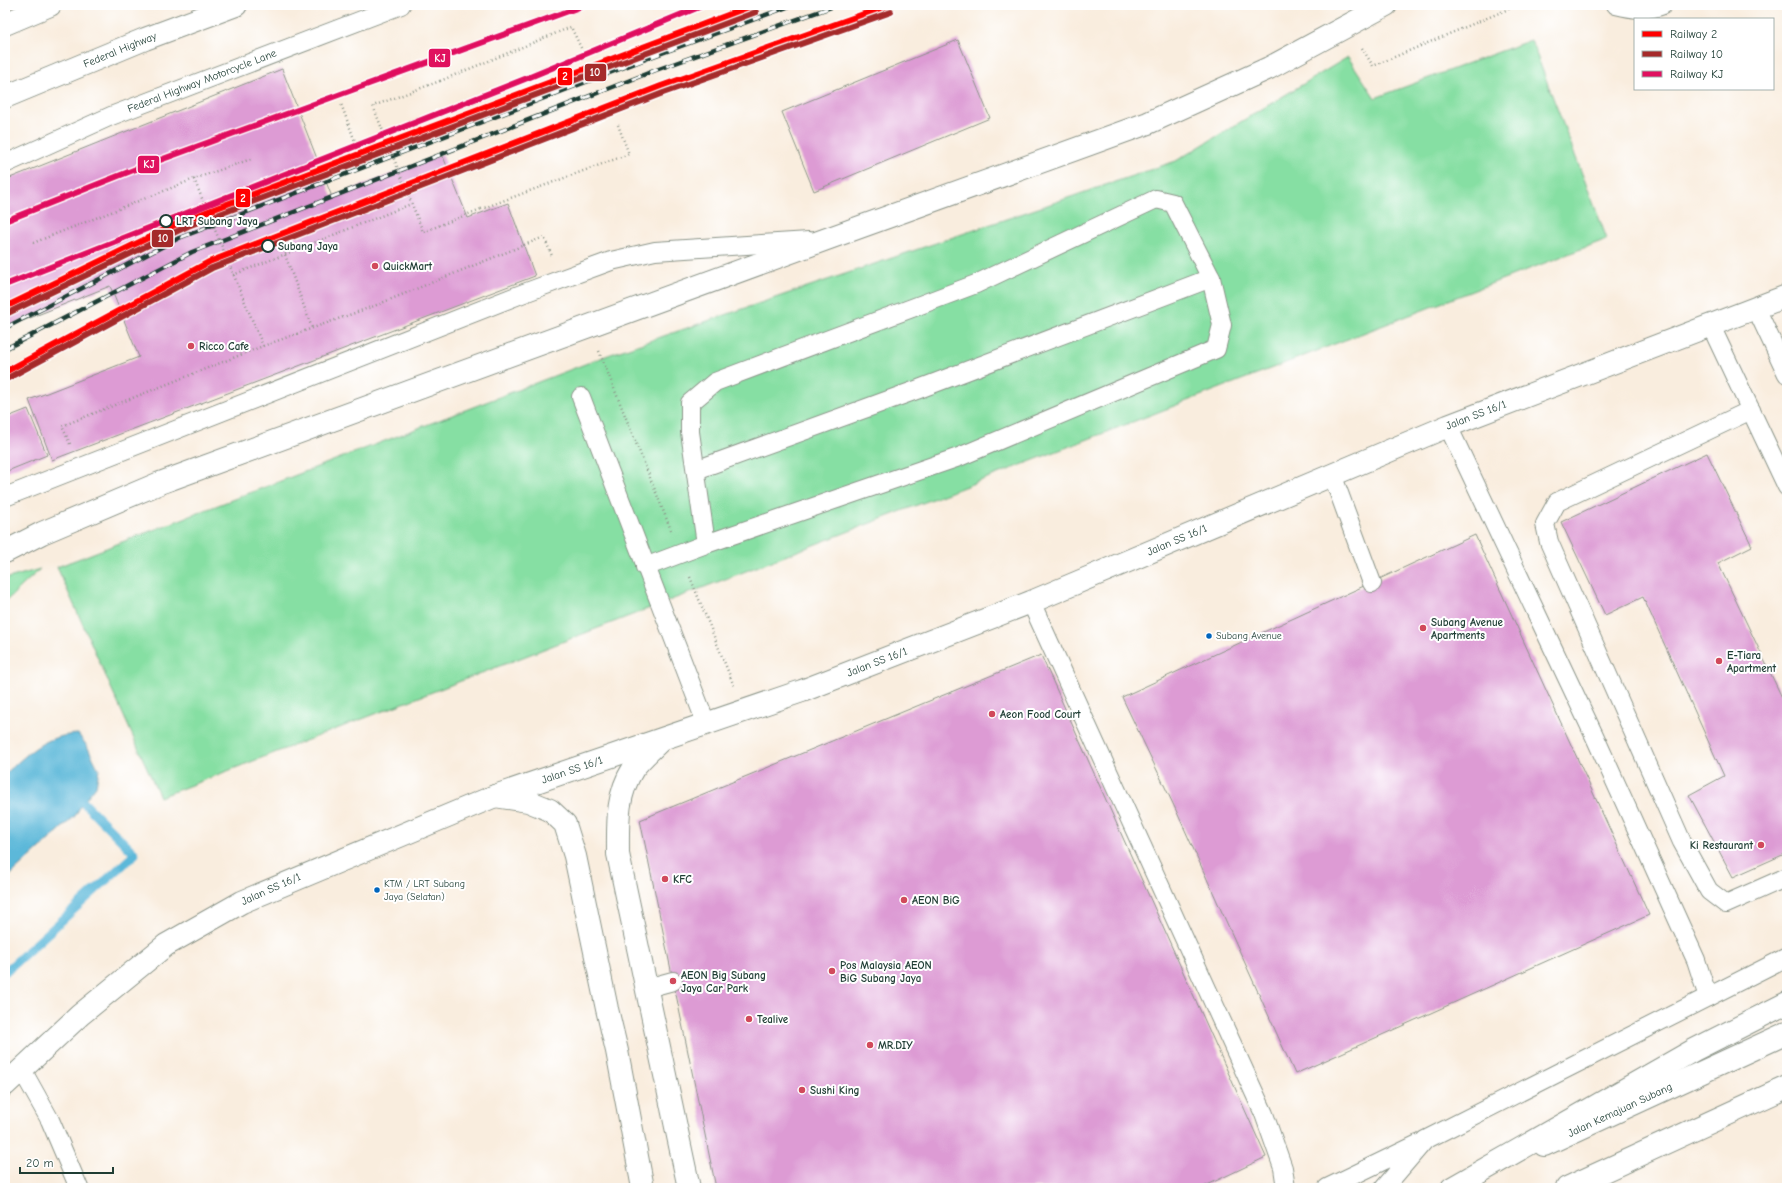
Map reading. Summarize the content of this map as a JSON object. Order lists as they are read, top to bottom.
{
  "streets": {
    "main road": ["Federal Highway", "Jalan SS 16/1", "Jalan Kemajuan Subang"],
    "lane": ["Federal Highway Motorcycle Lane"]
  },
  "places": [
    "LRT Subang Jaya",
    "Subang Jaya",
    "QuickMart",
    "Ricco Cafe",
    "Subang Avenue Apartments",
    "Subang Avenue",
    "E-Tiara Apartment",
    "Aeon Food Court",
    "Ki Restaurant",
    "KFC",
    "KTM / LRT Subang Jaya (Selatan)",
    "AEON BiG",
    "Pos Malaysia AEON BiG Subang Jaya",
    "AEON Big Subang Jaya Car Park",
    "Tealive",
    "MR.DIY",
    "Sushi King"
  ],
  "lines": ["rail line 2", "rail line KJ", "rail line 10"],
  "legend": ["Railway 2", "Railway 10", "Railway KJ"],
  "scale_bar": "20 m"
}
